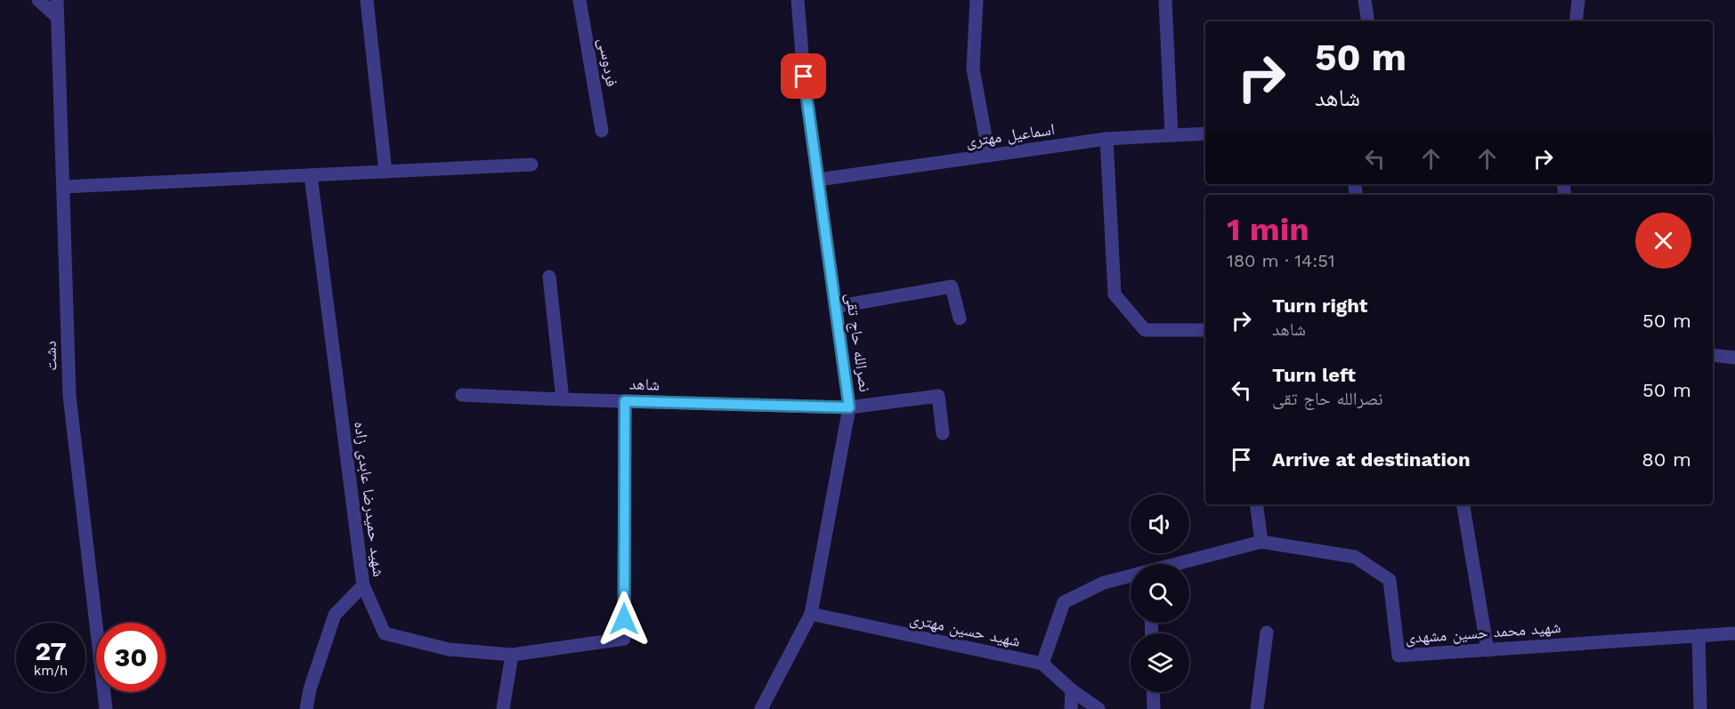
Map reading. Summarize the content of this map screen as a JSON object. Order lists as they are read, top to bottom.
{
  "streets": {
    "street": [
      "فردوسی",
      "اسماعیل مهتری",
      "نصرالله حاج تقی",
      "دشت",
      "شاهد",
      "شهید حمیدرضا عابدی زاده",
      "شهید حسین مهتری",
      "شهید محمد حسین مشهدی"
    ]
  },
  "crossings": [
    ["اسماعیل مهتری", "نصرالله حاج تقی"],
    ["نصرالله حاج تقی", "شاهد"],
    ["نصرالله حاج تقی", "شهید حسین مهتری"],
    ["شاهد", "شهید حمیدرضا عابدی زاده"],
    ["شهید حسین مهتری", "شهید محمد حسین مشهدی"]
  ],
  "page": {
    "turn": ["50 m", "شاهد"],
    "heading": ["1 min", "180 m · 14:51"],
    "list": [
      {
        "name": "Turn right",
        "note": "شاهد",
        "value": "50 m"
      },
      {
        "name": "Turn left",
        "note": "نصرالله حاج تقی",
        "value": "50 m"
      },
      {
        "name": "Arrive at destination",
        "value": "80 m"
      }
    ],
    "speed": "27 km/h",
    "limit": "30"
  }
}
